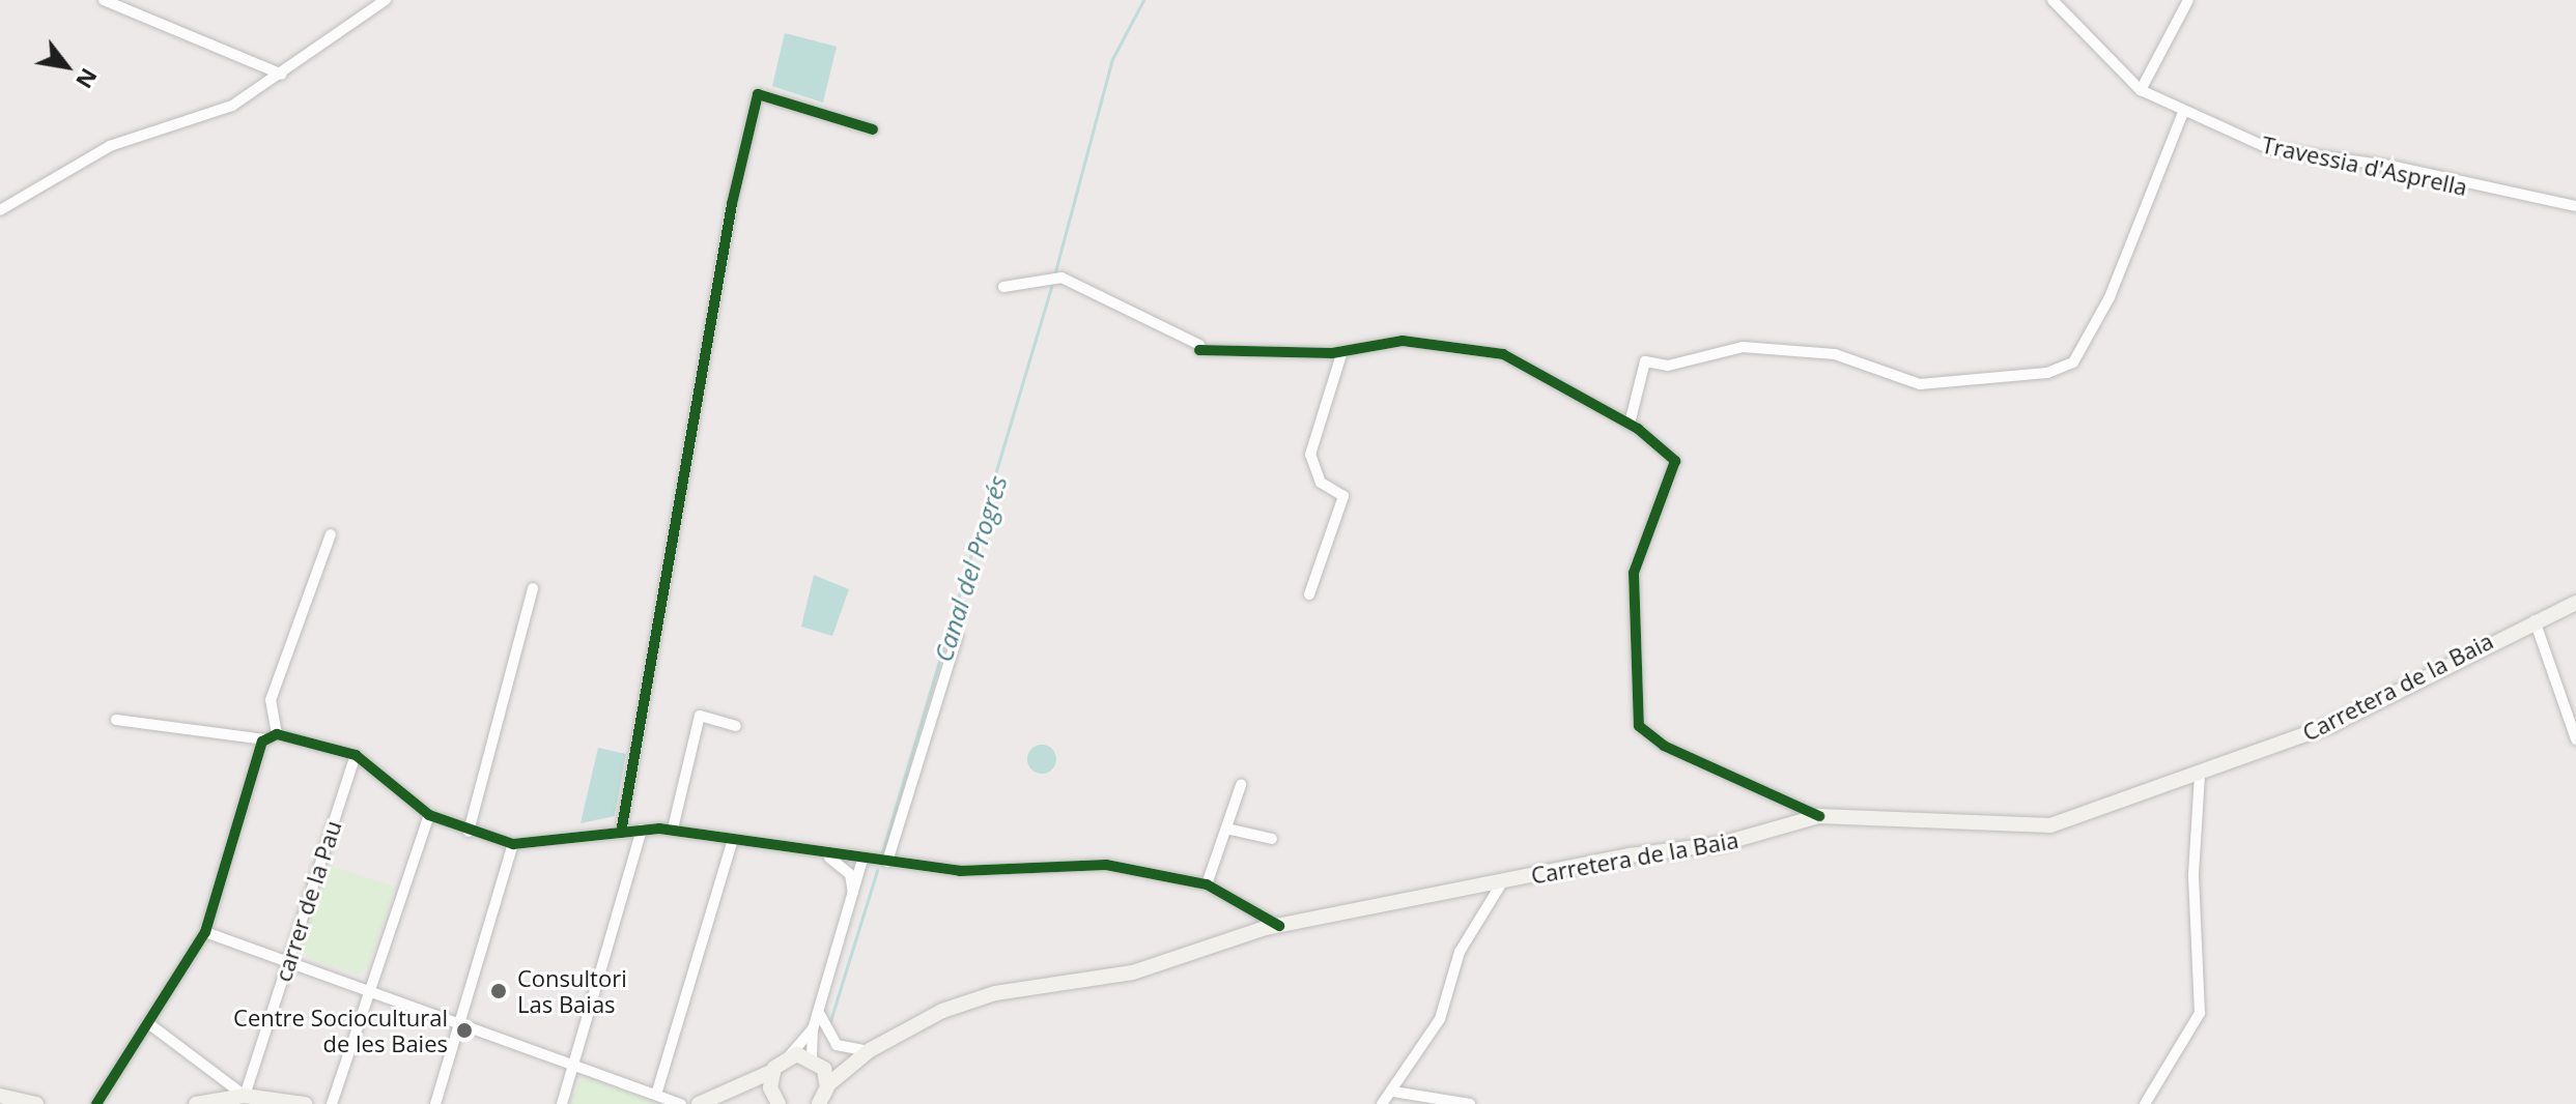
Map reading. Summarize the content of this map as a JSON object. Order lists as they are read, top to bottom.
{
  "streets": {
    "main road": ["Carretera de la Baia"],
    "street": ["Travessia d'Asprella", "carrer de la Pau"]
  },
  "water": ["Canal del Progrés"],
  "places": ["Consultori Las Baias", "Centre Sociocultural de les Baies"],
  "north": "bottom right"
}
